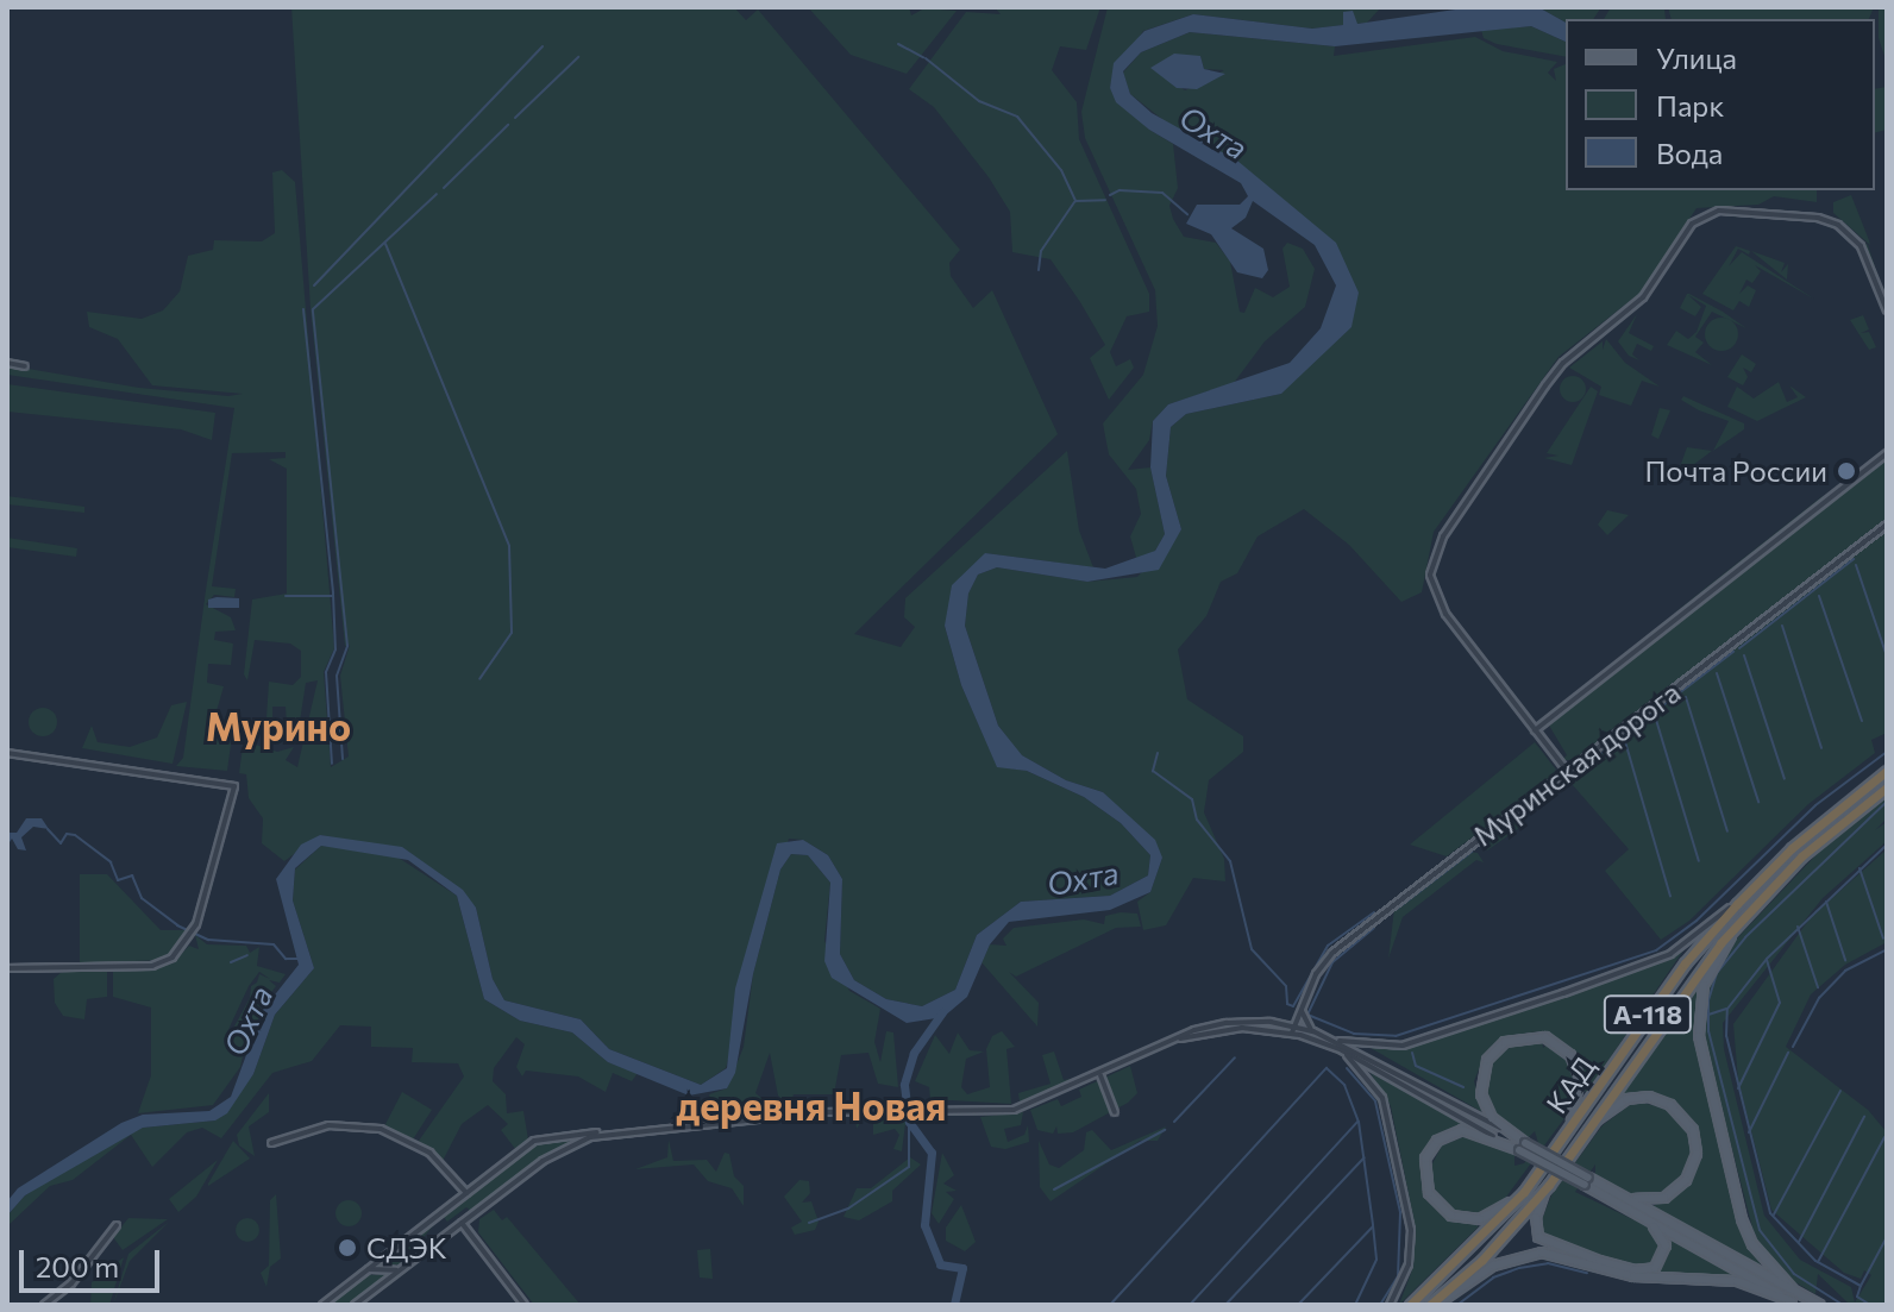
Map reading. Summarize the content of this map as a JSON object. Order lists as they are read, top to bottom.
{
  "streets": {
    "highway": ["А-118", "КАД"],
    "street": ["Муринская дорога"]
  },
  "districts": ["Мурино", "деревня Новая"],
  "water": ["Охта"],
  "places": ["Почта России", "СДЭК"],
  "legend": ["Улица", "Парк", "Вода"],
  "scale_bar": "200 m"
}
